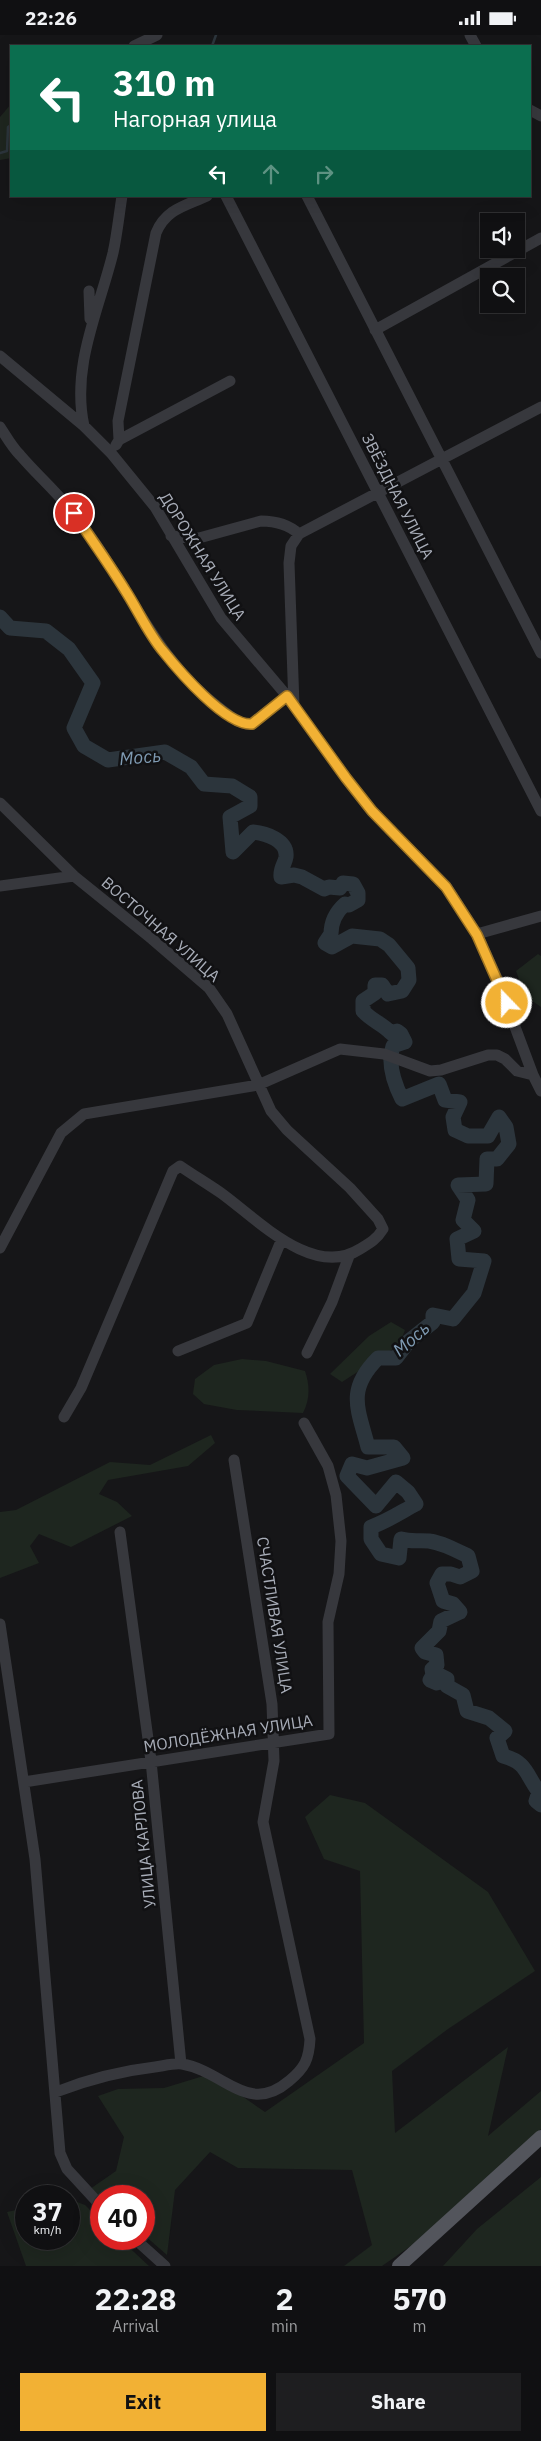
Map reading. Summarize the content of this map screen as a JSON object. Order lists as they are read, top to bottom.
{
  "streets": {
    "street": [
      "ЗВЁЗДНАЯ УЛИЦА",
      "ДОРОЖНАЯ УЛИЦА",
      "ВОСТОЧНАЯ УЛИЦА",
      "СЧАСТЛИВАЯ УЛИЦА",
      "МОЛОДЁЖНАЯ УЛИЦА",
      "УЛИЦА КАРЛОВА"
    ]
  },
  "crossings": [
    ["СЧАСТЛИВАЯ УЛИЦА", "МОЛОДЁЖНАЯ УЛИЦА"],
    ["СЧАСТЛИВАЯ УЛИЦА", "УЛИЦА КАРЛОВА"],
    ["МОЛОДЁЖНАЯ УЛИЦА", "УЛИЦА КАРЛОВА"]
  ],
  "water": ["Мось"],
  "page": {
    "status": "22:26",
    "turn": ["310 m", "Нагорная улица"],
    "speed": "37 km/h",
    "limit": "40",
    "eta": [
      "22:28",
      "Arrival",
      "2",
      "min",
      "570",
      "m"
    ],
    "buttons": ["Exit", "Share"]
  }
}
